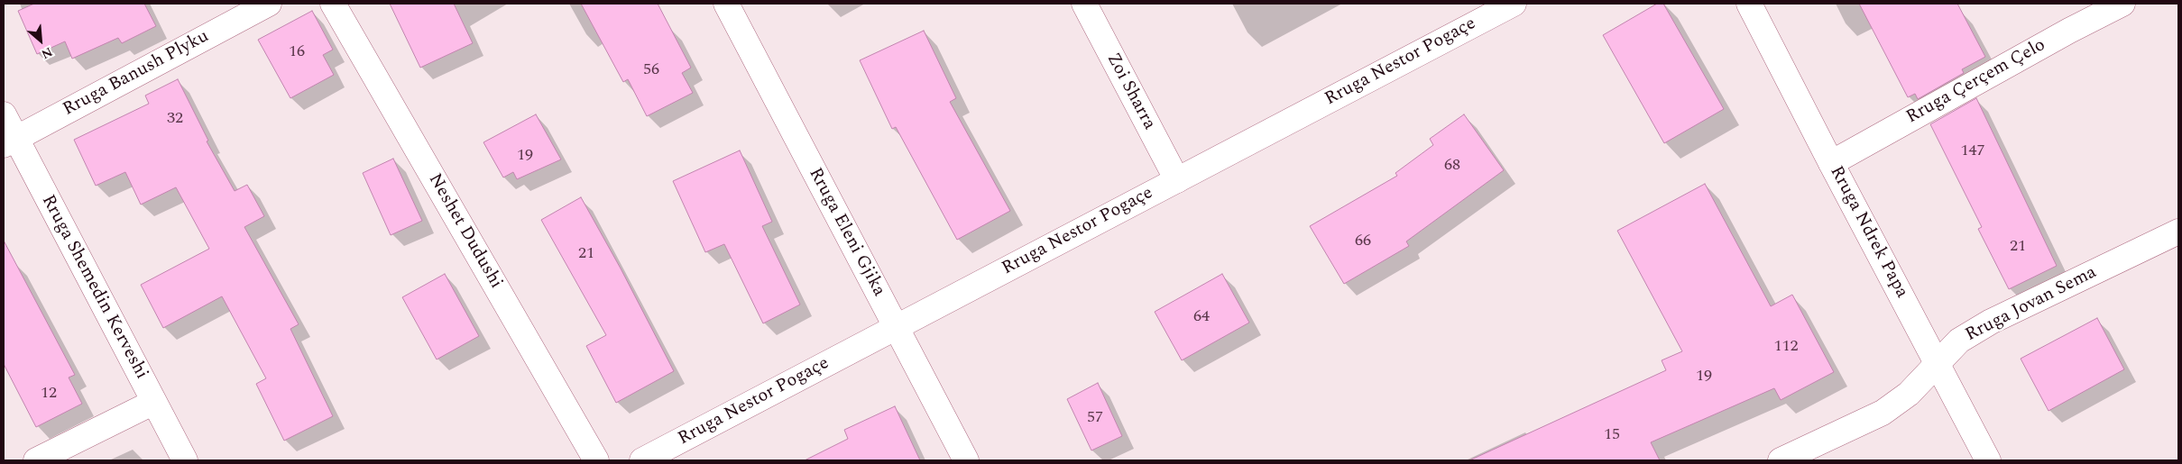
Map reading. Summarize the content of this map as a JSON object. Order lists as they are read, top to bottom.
{
  "streets": {
    "street": [
      "Rruga Nestor Pogaçe",
      "Rruga Banush Plyku",
      "Rruga Çerçem Çelo",
      "Zoi Sharra",
      "Neshet Dudushi",
      "Rruga Eleni Gjika",
      "Rruga Ndrek Papa",
      "Rruga Shemedin Kerveshi",
      "Rruga Jovan Sema"
    ]
  },
  "crossings": [
    ["Rruga Nestor Pogaçe", "Zoi Sharra"],
    ["Rruga Nestor Pogaçe", "Rruga Eleni Gjika"],
    ["Rruga Banush Plyku", "Rruga Shemedin Kerveshi"],
    ["Rruga Çerçem Çelo", "Rruga Ndrek Papa"],
    ["Rruga Ndrek Papa", "Rruga Jovan Sema"]
  ],
  "house_numbers": [
    "16",
    "56",
    "32",
    "147",
    "19",
    "68",
    "66",
    "21",
    "21",
    "64",
    "112",
    "19",
    "12",
    "57",
    "15"
  ],
  "north": "bottom right"
}
